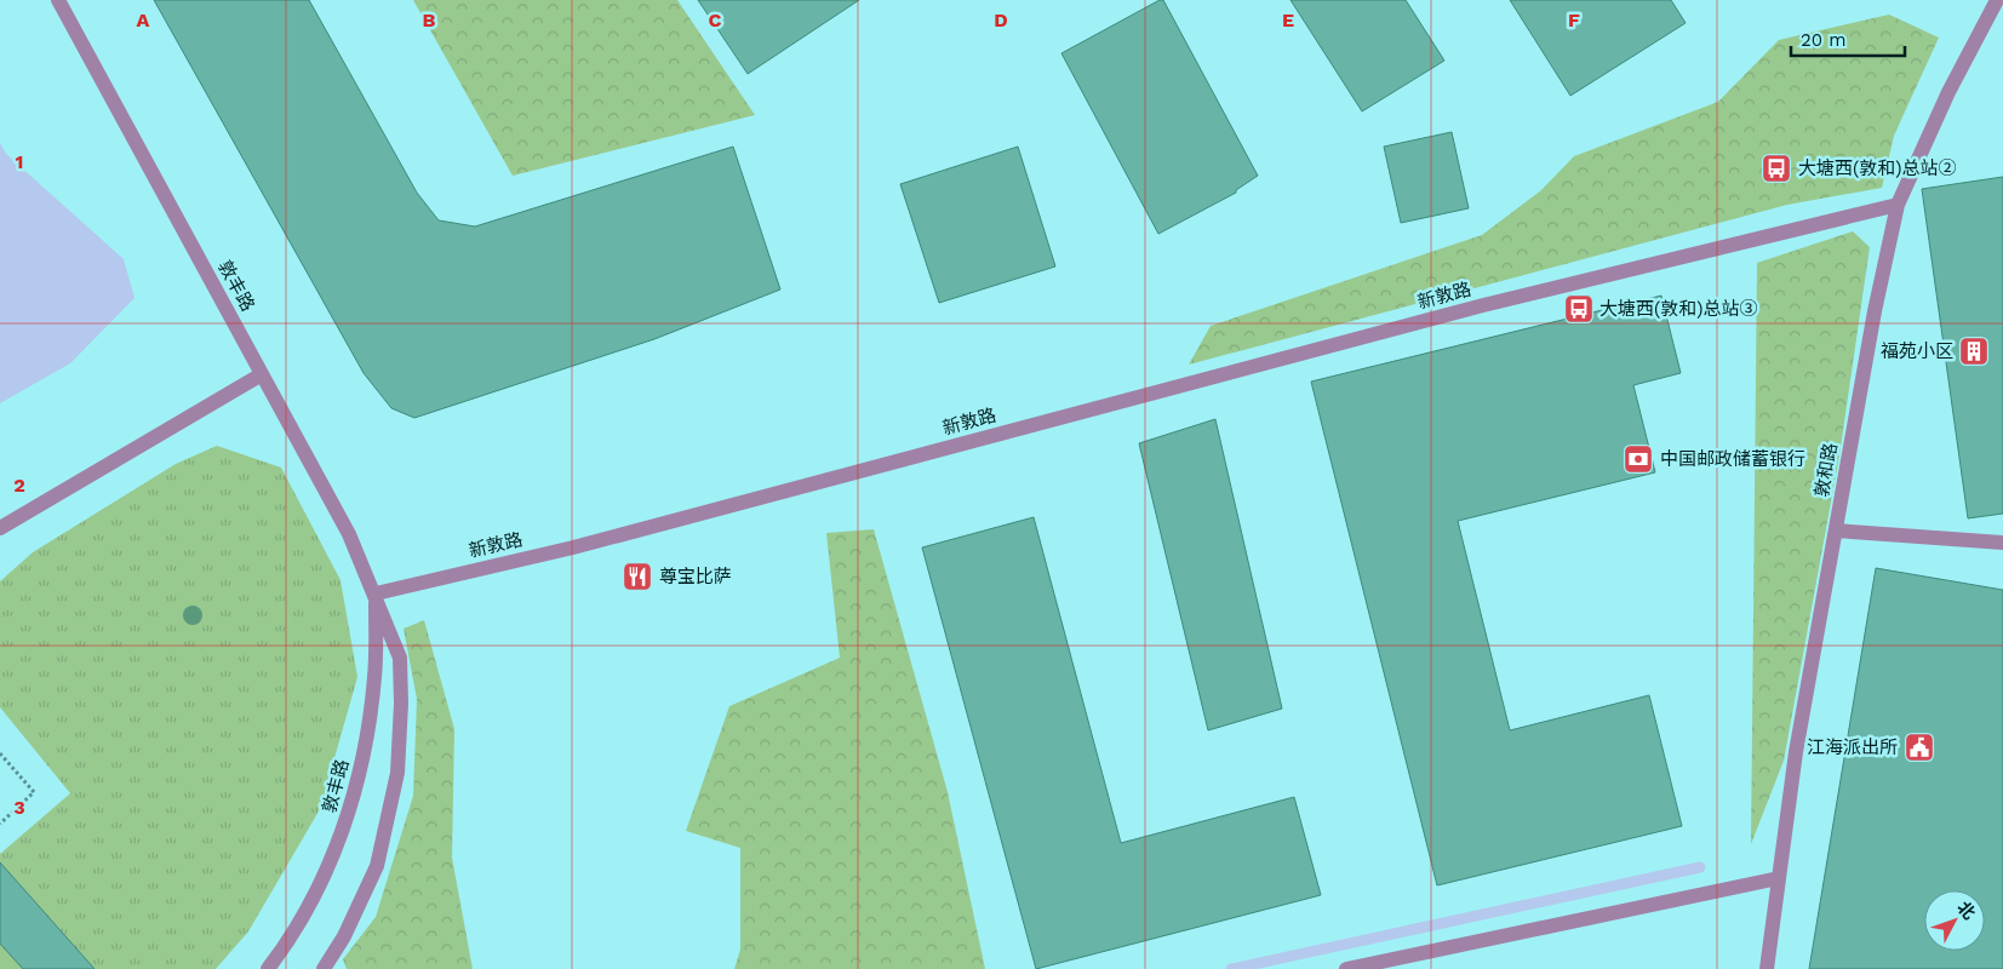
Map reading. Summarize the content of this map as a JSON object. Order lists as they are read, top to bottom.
{
  "streets": {
    "street": ["敦丰路", "新敦路", "敦和路"]
  },
  "crossings": [
    ["敦丰路", "新敦路"],
    ["新敦路", "敦和路"]
  ],
  "places": {
    "bus stop": ["大塘西(敦和)总站②", "大塘西(敦和)总站③"],
    "building": ["福苑小区"],
    "bank": ["中国邮政储蓄银行"],
    "restaurant": ["尊宝比萨"],
    "public building": ["江海派出所"]
  },
  "scale_bar": "20 m",
  "north": "top right",
  "grid": {
    "columns": [
      "A",
      "B",
      "C",
      "D",
      "E",
      "F"
    ],
    "rows": ["1", "2", "3"]
  }
}
